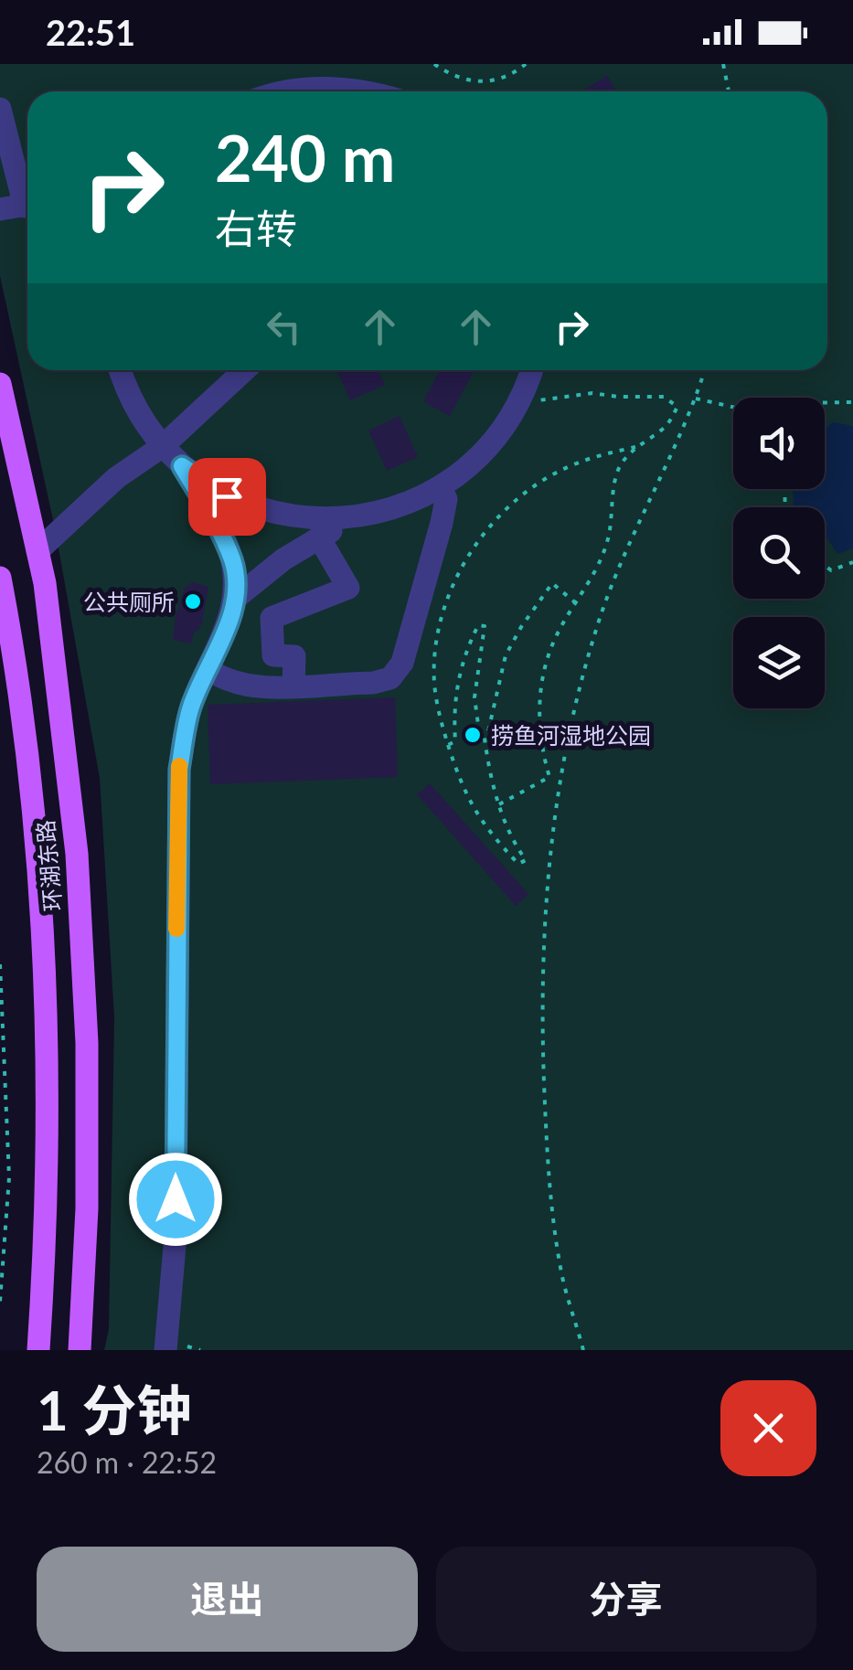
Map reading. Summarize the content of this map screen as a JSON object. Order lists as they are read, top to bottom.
{
  "streets": {
    "main road": ["环湖东路"]
  },
  "places": ["公共厕所", "捞鱼河湿地公园"],
  "page": {
    "status": "22:51",
    "turn": ["240 m", "右转"],
    "heading": ["1 分钟", "260 m · 22:52"],
    "buttons": ["退出", "分享"]
  }
}
